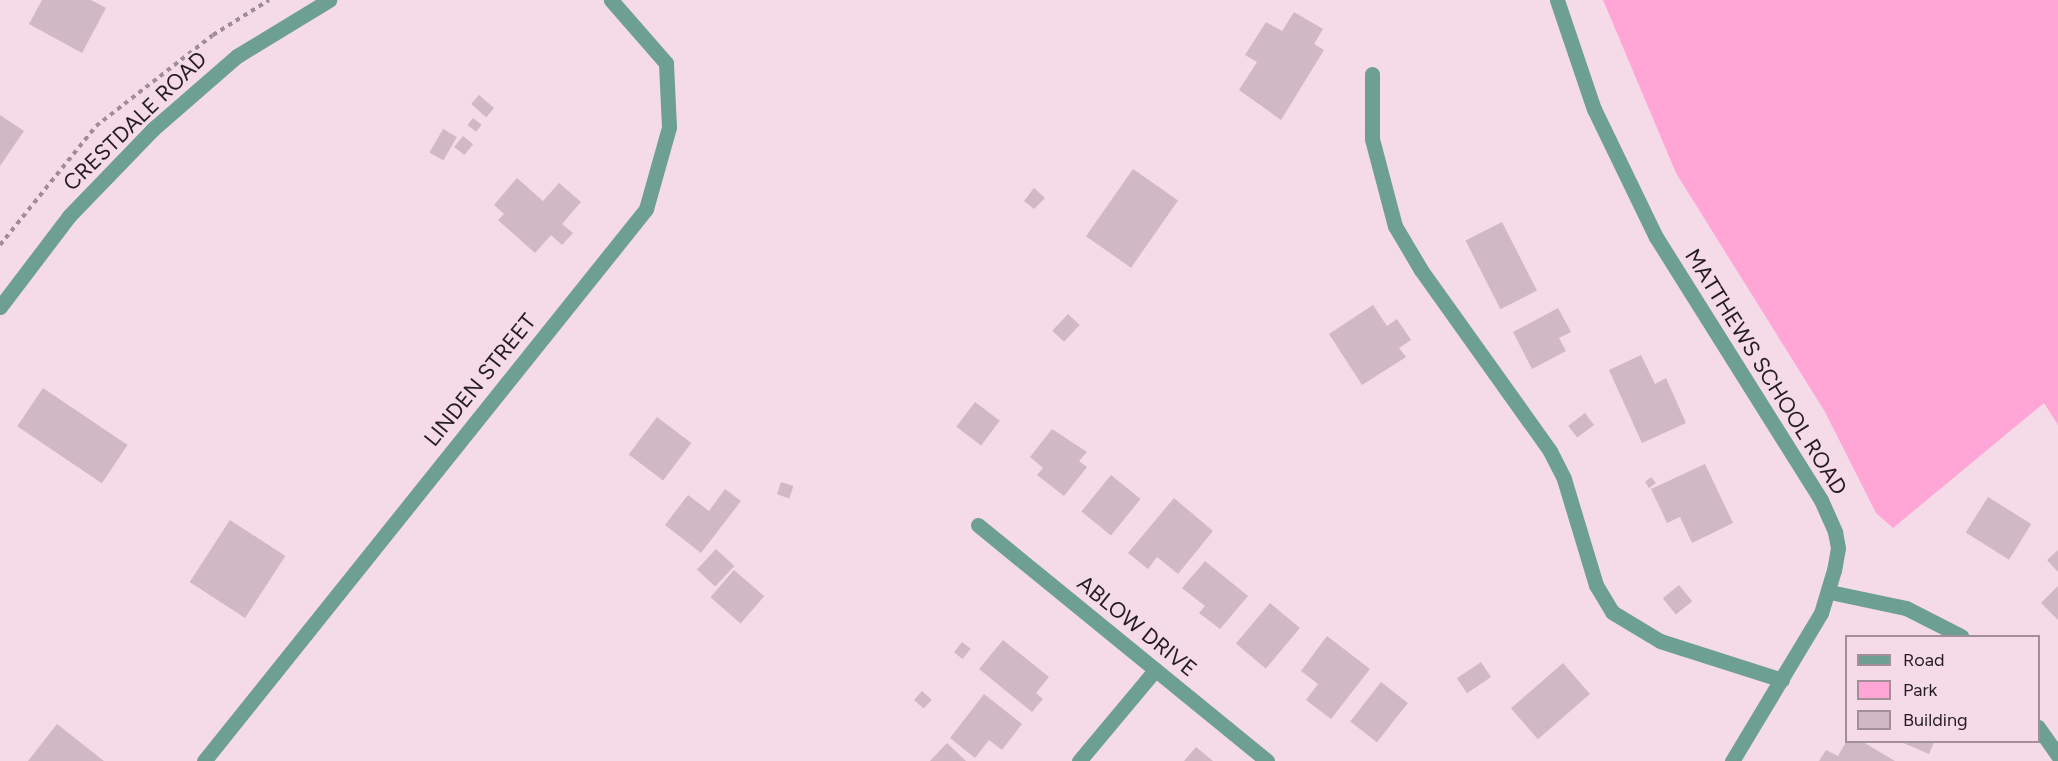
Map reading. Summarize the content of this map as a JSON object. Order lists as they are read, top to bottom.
{
  "streets": {
    "street": [
      "CRESTDALE ROAD",
      "MATTHEWS SCHOOL ROAD",
      "LINDEN STREET",
      "ABLOW DRIVE"
    ]
  },
  "legend": ["Road", "Park", "Building"]
}
